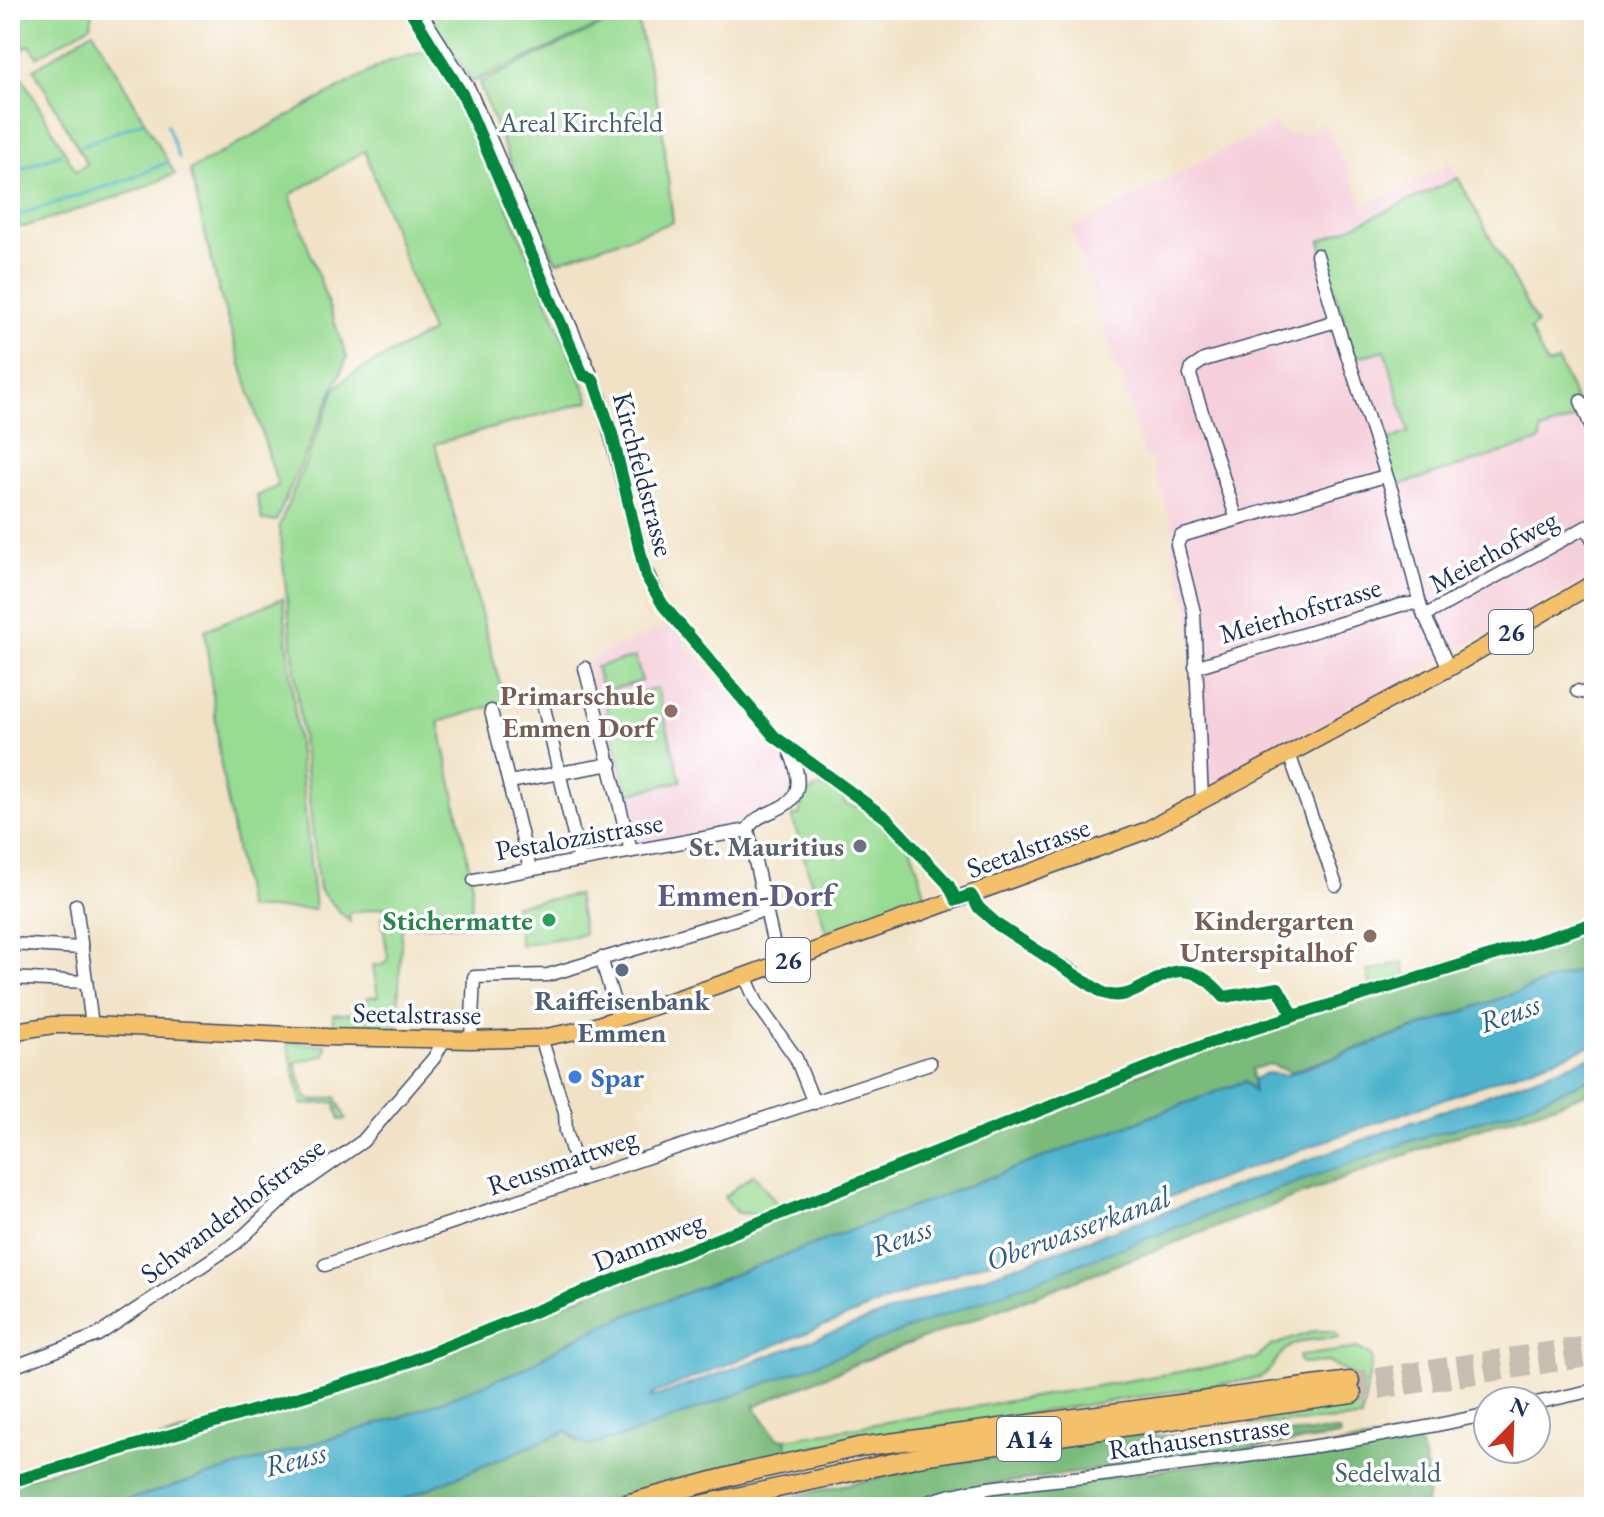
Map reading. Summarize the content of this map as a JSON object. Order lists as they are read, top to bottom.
{
  "streets": {
    "highway": ["A14"],
    "main road": ["26", "Seetalstrasse"],
    "street": [
      "Kirchfeldstrasse",
      "Meierhofweg",
      "Meierhofstrasse",
      "Pestalozzistrasse",
      "Reussmattweg",
      "Schwanderhofstrasse",
      "Rathausenstrasse"
    ],
    "cycle path": ["Dammweg"]
  },
  "crossings": [
    ["Kirchfeldstrasse", "Seetalstrasse"],
    ["Meierhofweg", "Meierhofstrasse"],
    ["Meierhofstrasse", "Seetalstrasse"],
    ["Seetalstrasse", "Schwanderhofstrasse"]
  ],
  "districts": ["Emmen-Dorf"],
  "water": ["Reuss", "Oberwasserkanal"],
  "parks": ["Areal Kirchfeld", "Sedelwald"],
  "places": [
    "Primarschule Emmen Dorf",
    "St. Mauritius",
    "Stichermatte",
    "Kindergarten Unterspitalhof",
    "Raiffeisenbank Emmen",
    "Spar"
  ],
  "north": "top right"
}
